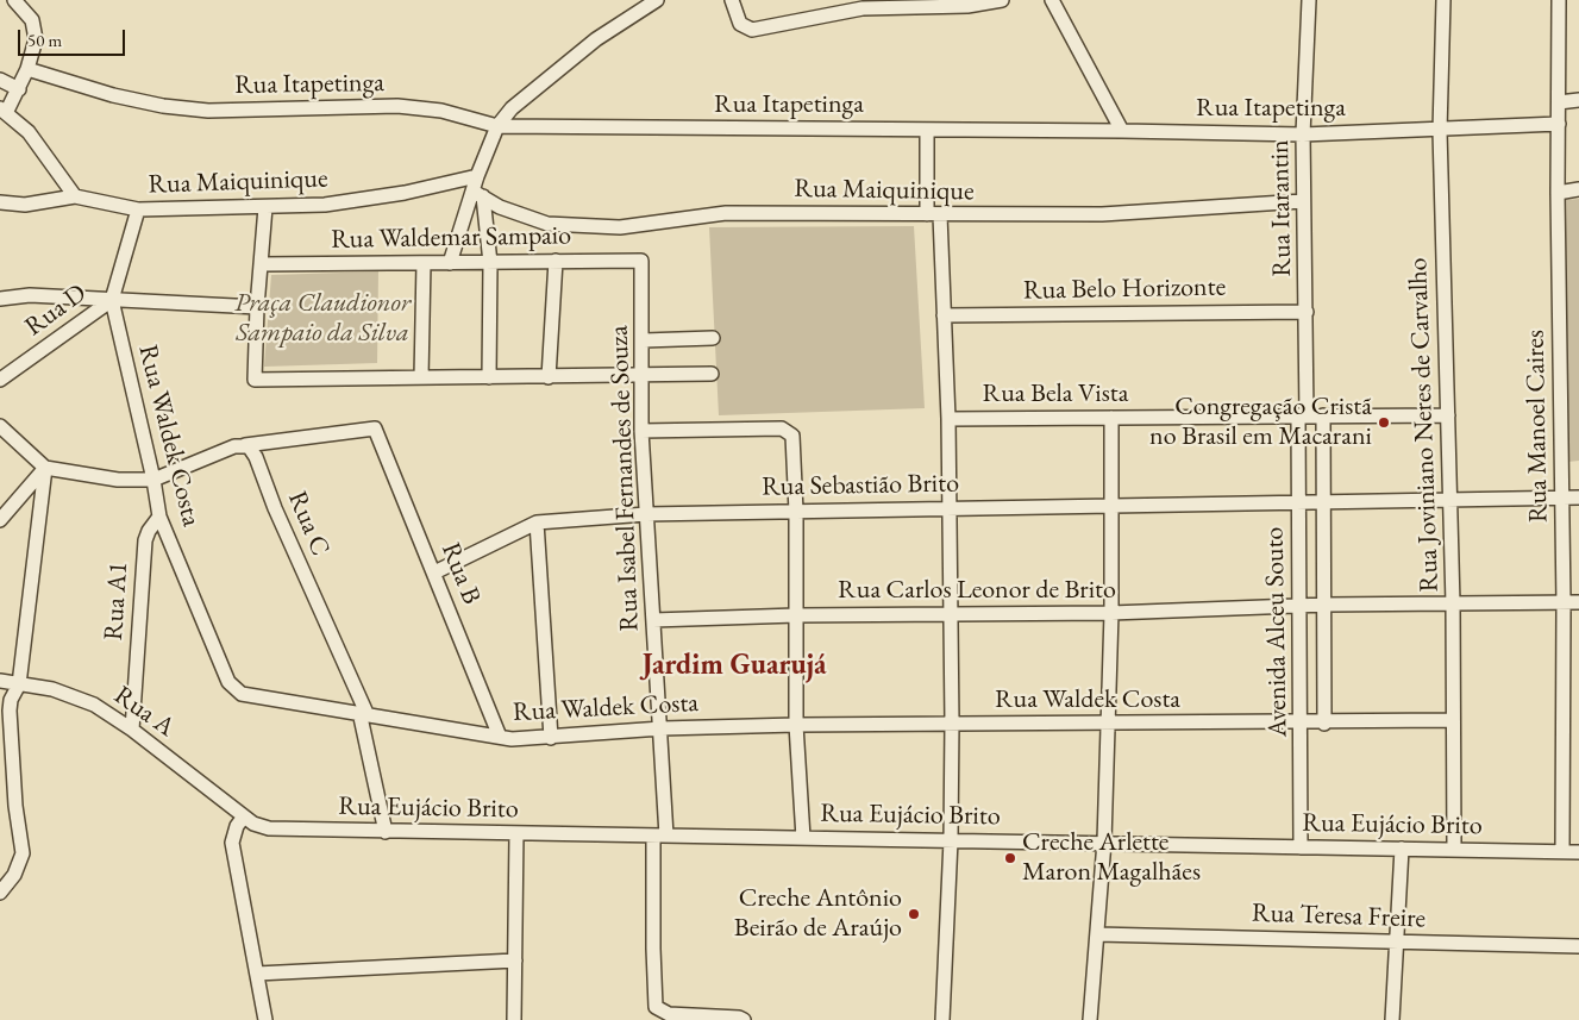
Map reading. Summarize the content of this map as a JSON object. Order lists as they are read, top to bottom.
{
  "streets": {
    "street": [
      "Rua Itapetinga",
      "Rua Maiquinique",
      "Rua Itarantin",
      "Rua Waldemar Sampaio",
      "Rua Belo Horizonte",
      "Rua D",
      "Rua Bela Vista",
      "Rua Joviniano Neres de Carvalho",
      "Rua Manoel Caires",
      "Rua Waldek Costa",
      "Rua Isabel Fernandes de Souza",
      "Rua Sebastião Brito",
      "Rua C",
      "Rua B",
      "Rua Carlos Leonor de Brito",
      "Rua A1",
      "Avenida Alceu Souto",
      "Rua A",
      "Rua Eujácio Brito",
      "Rua Teresa Freire"
    ]
  },
  "crossings": [
    ["Rua Itapetinga", "Rua Itarantin"],
    ["Rua Itapetinga", "Rua Joviniano Neres de Carvalho"],
    ["Rua Itapetinga", "Rua Manoel Caires"],
    ["Rua Maiquinique", "Rua Itarantin"],
    ["Rua Maiquinique", "Rua Waldek Costa"],
    ["Rua Itarantin", "Rua Belo Horizonte"],
    ["Rua Itarantin", "Rua Bela Vista"],
    ["Rua Itarantin", "Avenida Alceu Souto"],
    ["Rua Waldemar Sampaio", "Rua Isabel Fernandes de Souza"],
    ["Rua D", "Rua Waldek Costa"],
    ["Rua Bela Vista", "Rua Joviniano Neres de Carvalho"],
    ["Rua Bela Vista", "Avenida Alceu Souto"],
    ["Rua Joviniano Neres de Carvalho", "Rua Waldek Costa"],
    ["Rua Joviniano Neres de Carvalho", "Rua Sebastião Brito"],
    ["Rua Joviniano Neres de Carvalho", "Rua Carlos Leonor de Brito"],
    ["Rua Joviniano Neres de Carvalho", "Rua Eujácio Brito"],
    ["Rua Manoel Caires", "Rua Sebastião Brito"],
    ["Rua Manoel Caires", "Rua Carlos Leonor de Brito"],
    ["Rua Manoel Caires", "Rua Eujácio Brito"],
    ["Rua Waldek Costa", "Rua Isabel Fernandes de Souza"],
    ["Rua Waldek Costa", "Rua C"],
    ["Rua Waldek Costa", "Rua B"],
    ["Rua Waldek Costa", "Rua A1"],
    ["Rua Waldek Costa", "Avenida Alceu Souto"],
    ["Rua Isabel Fernandes de Souza", "Rua Sebastião Brito"],
    ["Rua Isabel Fernandes de Souza", "Rua Carlos Leonor de Brito"],
    ["Rua Isabel Fernandes de Souza", "Rua Eujácio Brito"],
    ["Rua Sebastião Brito", "Rua B"],
    ["Rua Sebastião Brito", "Avenida Alceu Souto"],
    ["Rua C", "Rua B"],
    ["Rua C", "Rua Eujácio Brito"],
    ["Rua Carlos Leonor de Brito", "Avenida Alceu Souto"],
    ["Rua A1", "Rua A"],
    ["Avenida Alceu Souto", "Rua Eujácio Brito"],
    ["Rua A", "Rua Eujácio Brito"]
  ],
  "districts": ["Jardim Guarujá"],
  "parks": ["Praça Claudionor Sampaio da Silva"],
  "places": ["Congregação Cristã no Brasil em Macarani", "Creche Arlette Maron Magalhães", "Creche Antônio Beirão de Araújo"],
  "scale_bar": "50 m"
}
